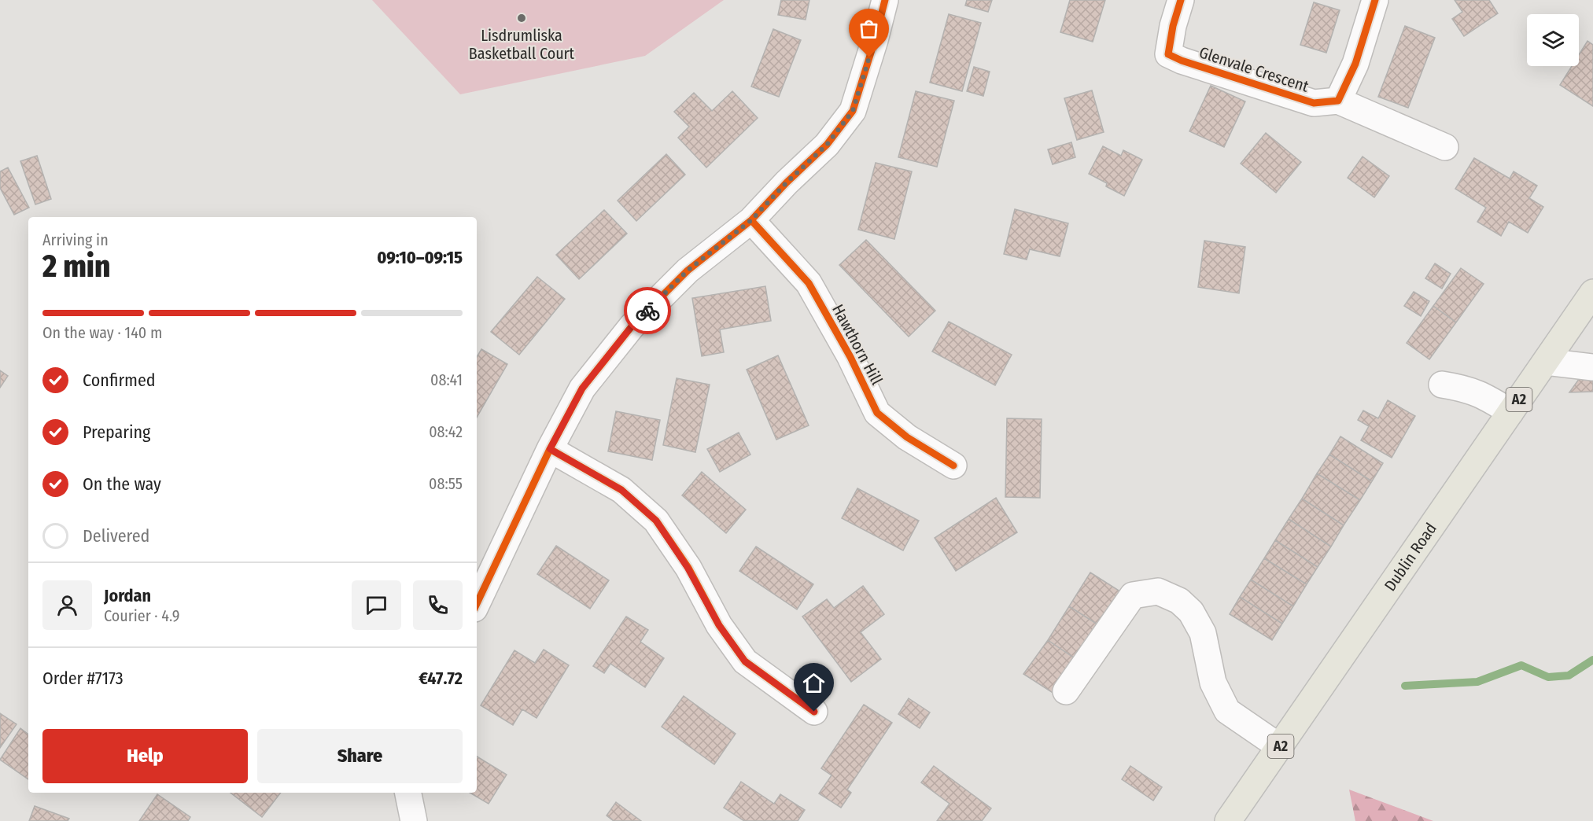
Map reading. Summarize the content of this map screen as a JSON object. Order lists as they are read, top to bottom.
{
  "streets": {
    "main road": ["A2", "Dublin Road"],
    "street": ["Glenvale Crescent", "Hawthorn Hill"]
  },
  "places": ["Lisdrumliska Basketball Court"],
  "page": {
    "heading": ["2 min", "Arriving in", "09:10–09:15"],
    "panel": [
      "Jordan",
      "Courier · 4.9",
      "Order #7173",
      "€47.72"
    ],
    "bar": "On the way · 140 m",
    "list": [
      ["Confirmed", "08:41"],
      ["Preparing", "08:42"],
      ["On the way", "08:55"],
      "Delivered"
    ],
    "buttons": ["Help", "Share"]
  }
}
